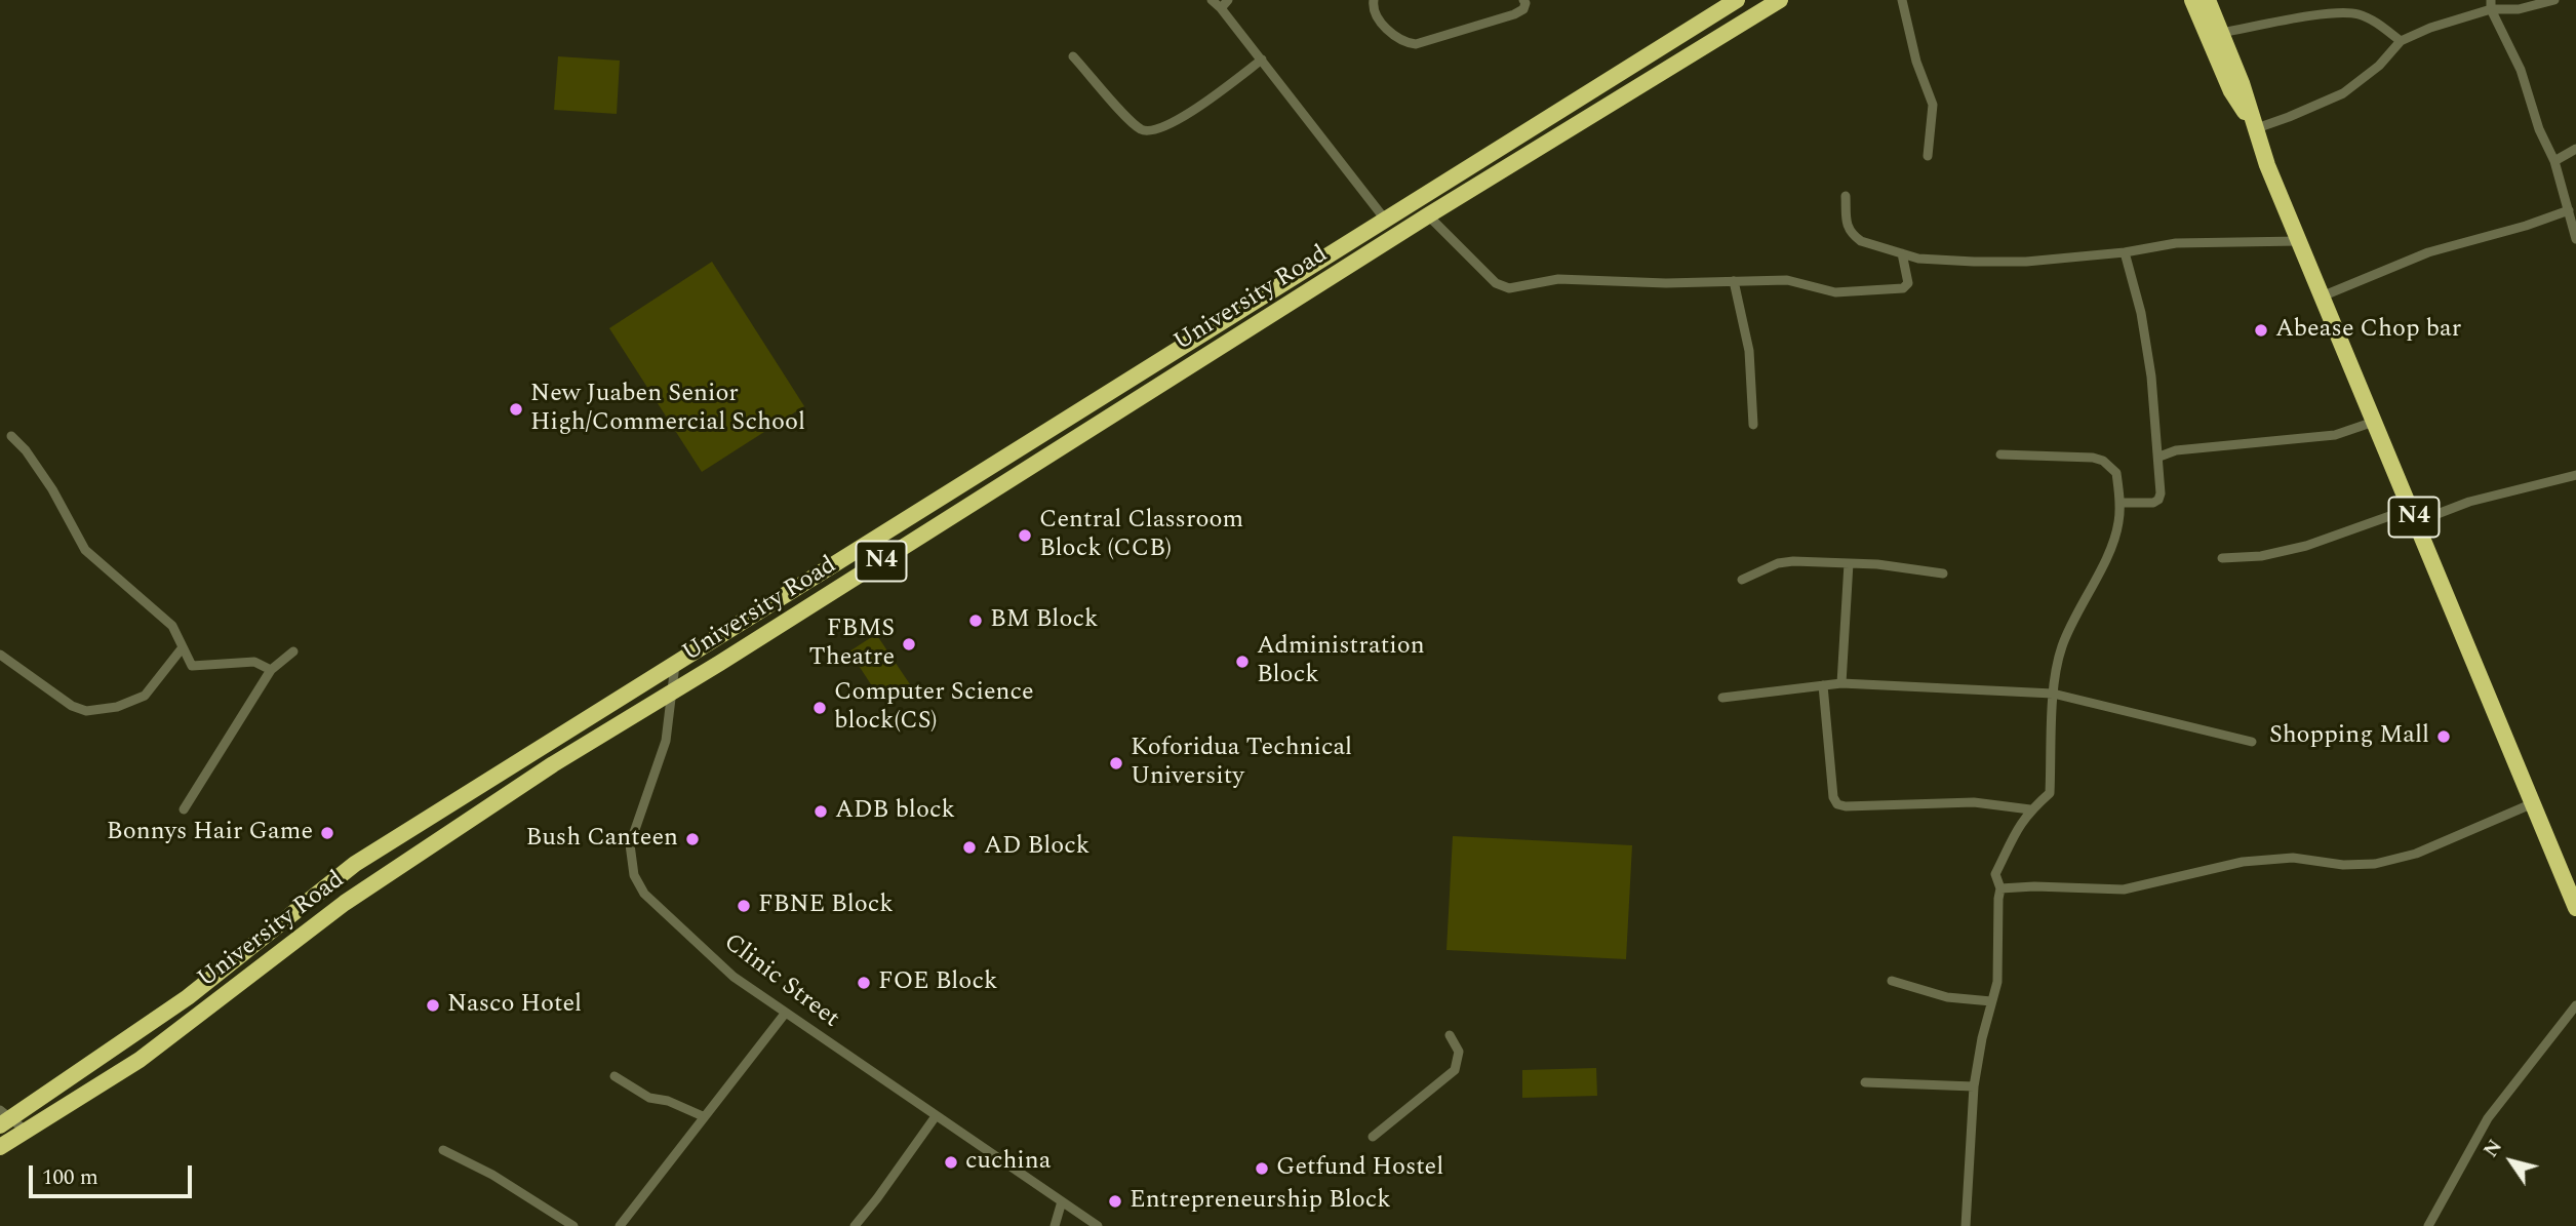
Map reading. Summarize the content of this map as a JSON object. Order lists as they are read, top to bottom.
{
  "streets": {
    "highway": ["University Road", "N4"],
    "street": ["Clinic Street"]
  },
  "crossings": [
    ["University Road", "Clinic Street"]
  ],
  "places": [
    "Abease Chop bar",
    "New Juaben Senior High/Commercial School",
    "Central Classroom Block (CCB)",
    "BM Block",
    "FBMS Theatre",
    "Administration Block",
    "Computer Science block(CS)",
    "Shopping Mall",
    "Koforidua Technical University",
    "ADB block",
    "Bonnys Hair Game",
    "Bush Canteen",
    "AD Block",
    "FBNE Block",
    "FOE Block",
    "Nasco Hotel",
    "cuchina",
    "Getfund Hostel",
    "Entrepreneurship Block"
  ],
  "scale_bar": "100 m",
  "north": "top left"
}
